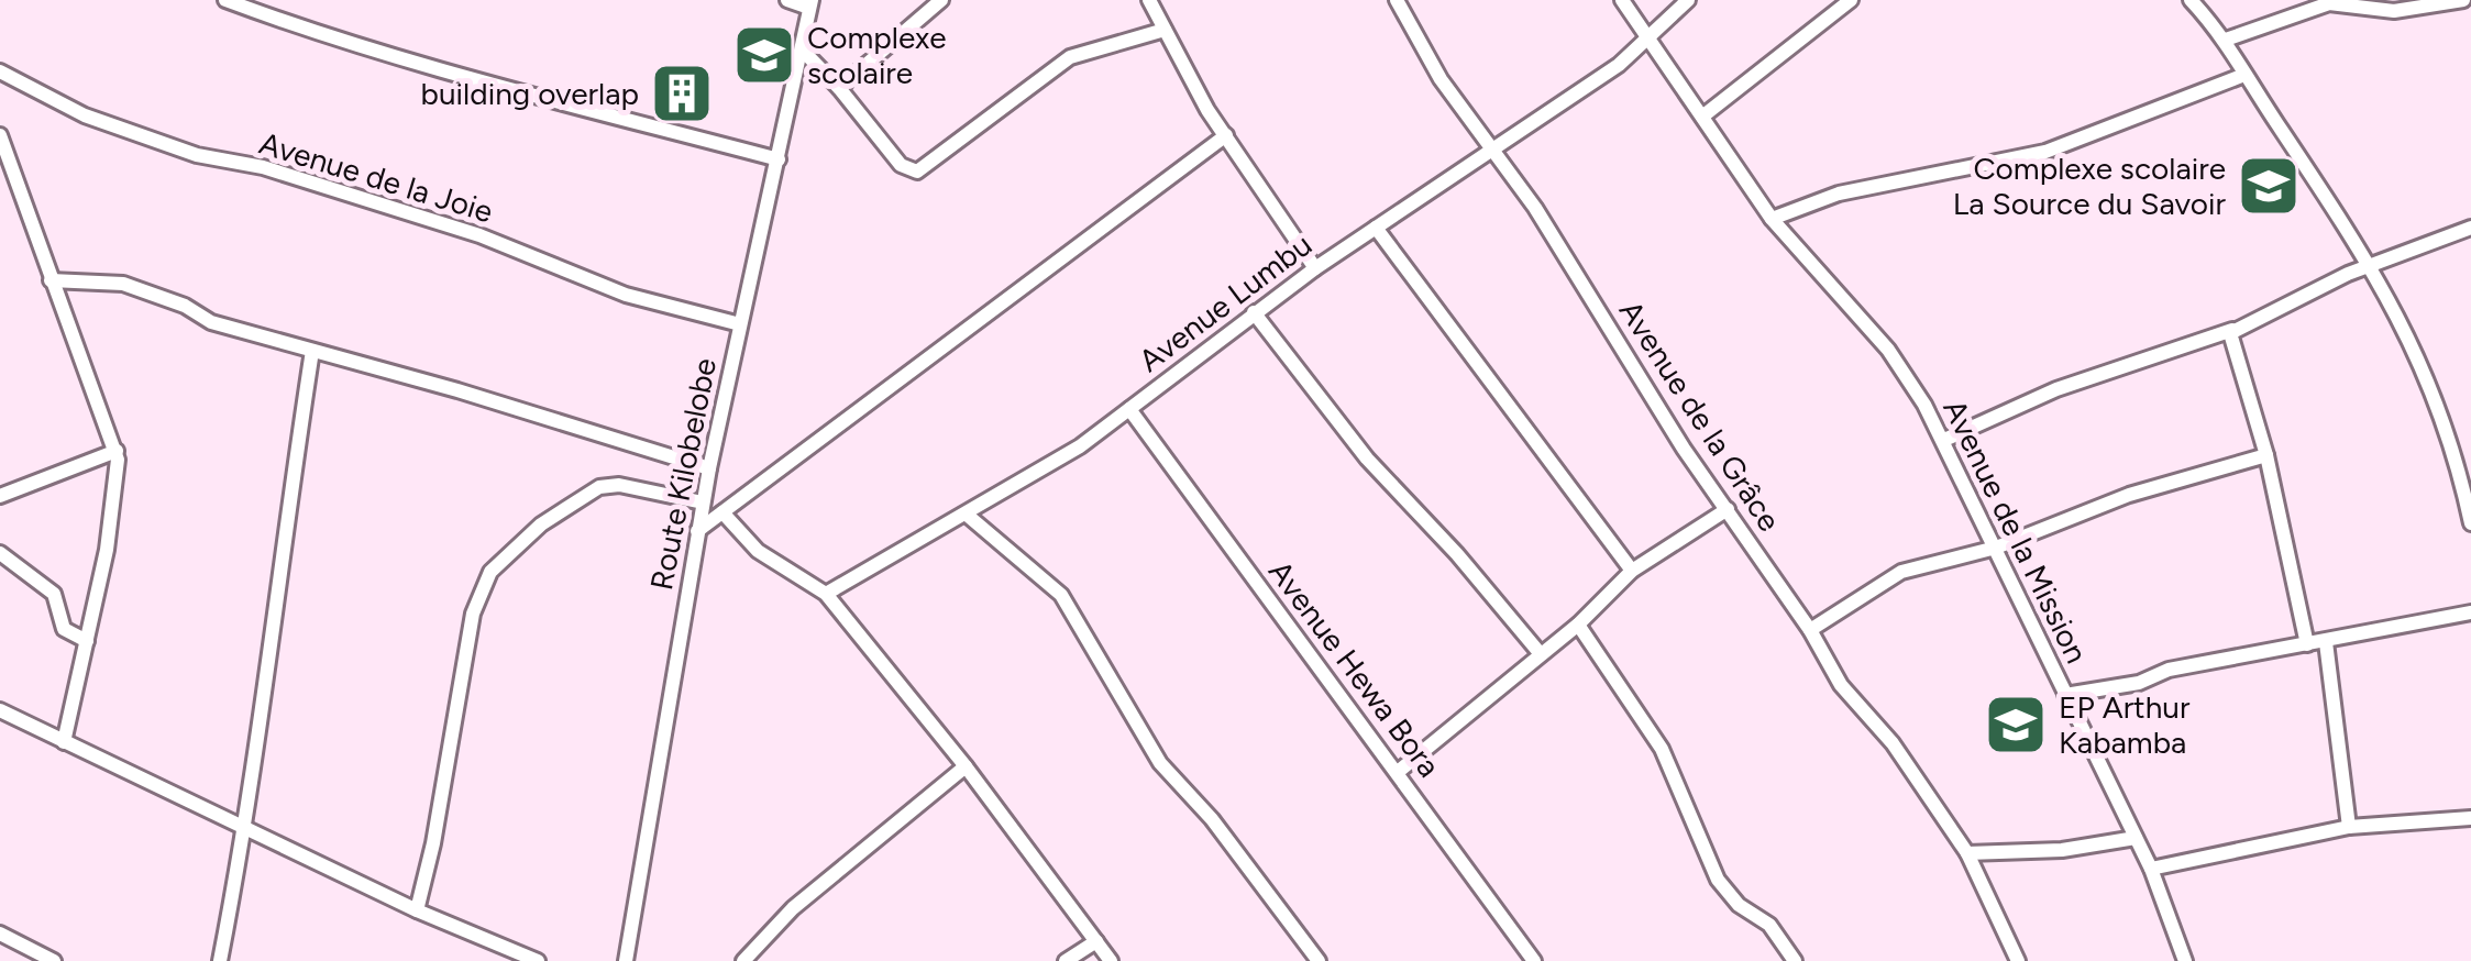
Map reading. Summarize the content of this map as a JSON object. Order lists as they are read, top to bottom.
{
  "streets": {
    "street": [
      "Avenue de la Joie",
      "Avenue Lumbu",
      "Avenue de la Grâce",
      "Route Kilobelobe",
      "Avenue de la Mission",
      "Avenue Hewa Bora"
    ]
  },
  "crossings": [
    ["Avenue de la Joie", "Route Kilobelobe"],
    ["Avenue Lumbu", "Avenue de la Grâce"],
    ["Avenue Lumbu", "Avenue de la Mission"],
    ["Avenue Lumbu", "Avenue Hewa Bora"]
  ],
  "places": {
    "school or university": ["Complexe scolaire", "Complexe scolaire La Source du Savoir", "EP Arthur Kabamba"],
    "building": ["building overlap"]
  }
}
